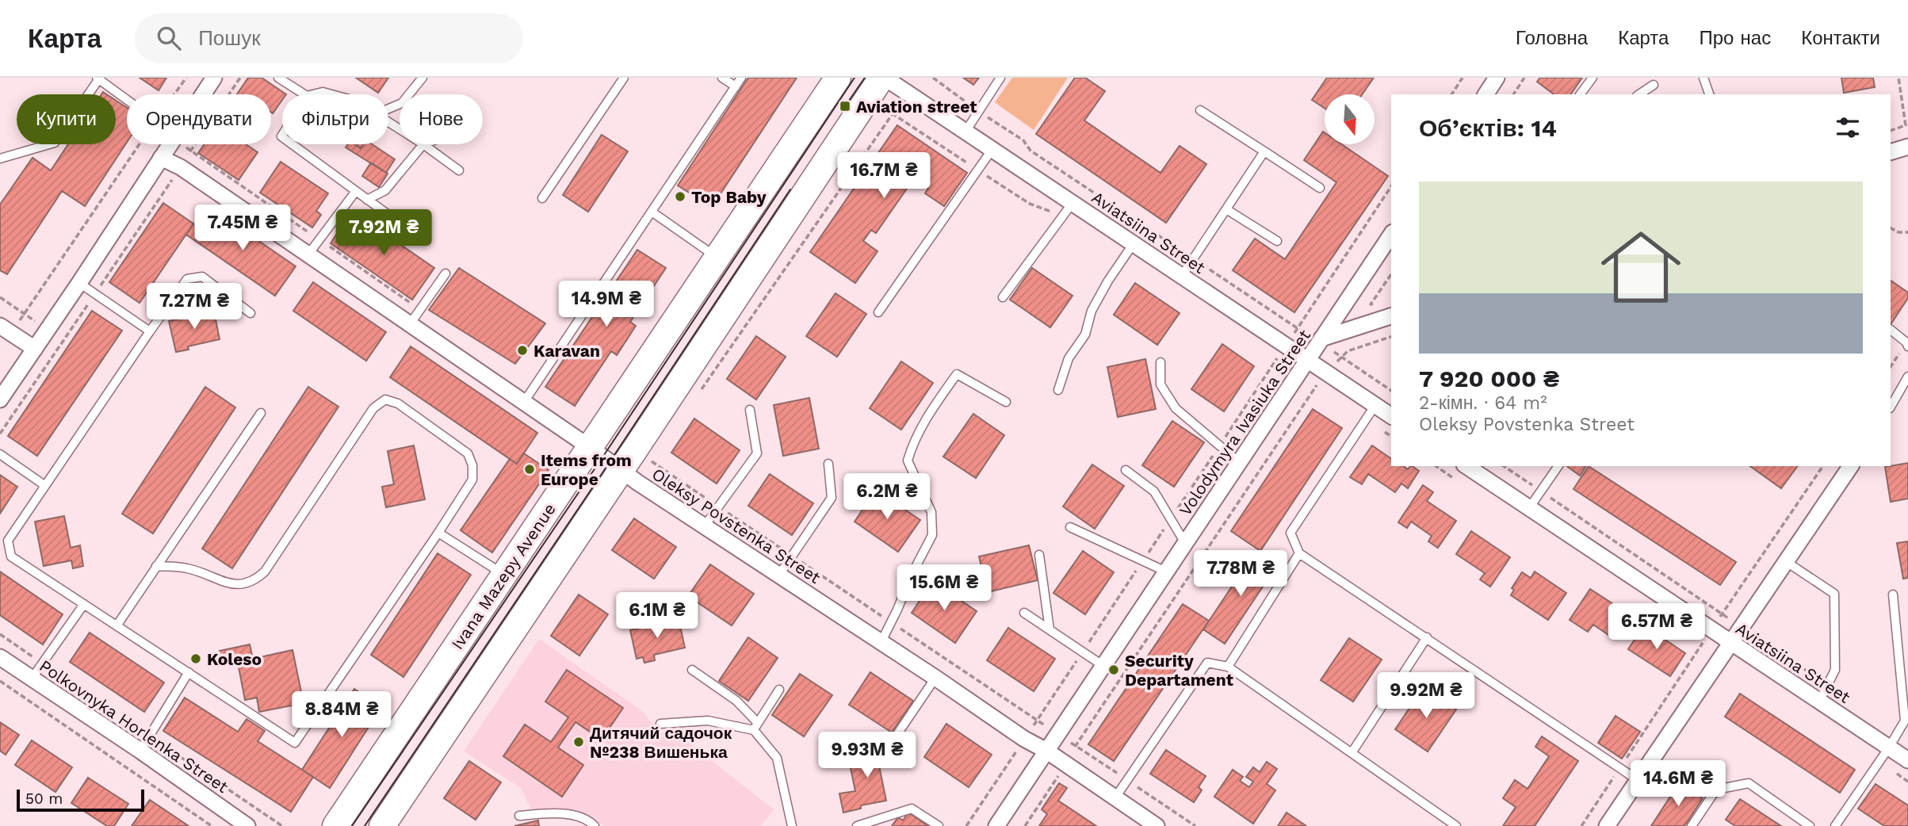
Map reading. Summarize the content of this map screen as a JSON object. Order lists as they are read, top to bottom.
{
  "streets": {
    "highway": ["Ivana Mazepy Avenue"],
    "street": [
      "Aviatsiina Street",
      "Volodymyra Ivasiuka Street",
      "Oleksy Povstenka Street",
      "Polkovnyka Horlenka Street"
    ]
  },
  "crossings": [
    ["Aviatsiina Street", "Volodymyra Ivasiuka Street"],
    ["Volodymyra Ivasiuka Street", "Oleksy Povstenka Street"],
    ["Oleksy Povstenka Street", "Ivana Mazepy Avenue"]
  ],
  "places": {
    "transit": ["Aviation street"],
    "other": [
      "Top Baby",
      "Karavan",
      "Items from Europe",
      "Koleso",
      "Security Departament",
      "Дитячий садочок №238 Вишенька"
    ]
  },
  "scale_bar": "50 m",
  "north": "bottom",
  "page": {
    "header": "Карта",
    "search": "Пошук",
    "nav": [
      "Головна",
      "Карта",
      "Про нас",
      "Контакти"
    ],
    "chip": [
      "Купити",
      "Орендувати",
      "Фільтри",
      "Нове"
    ],
    "heading": "Об’єктів: 14",
    "price": [
      "16.7M ₴",
      "7.45M ₴",
      "7.92M ₴",
      "14.9M ₴",
      "7.27M ₴",
      "6.2M ₴",
      "7.78M ₴",
      "15.6M ₴",
      "6.1M ₴",
      "6.57M ₴",
      "9.92M ₴",
      "8.84M ₴",
      "9.93M ₴",
      "14.6M ₴"
    ],
    "list": [
      {
        "name": "7 920 000 ₴",
        "note": "2-кімн. · 64 m² · Oleksy Povstenka Street"
      }
    ],
    "scale": "50 m"
  }
}
